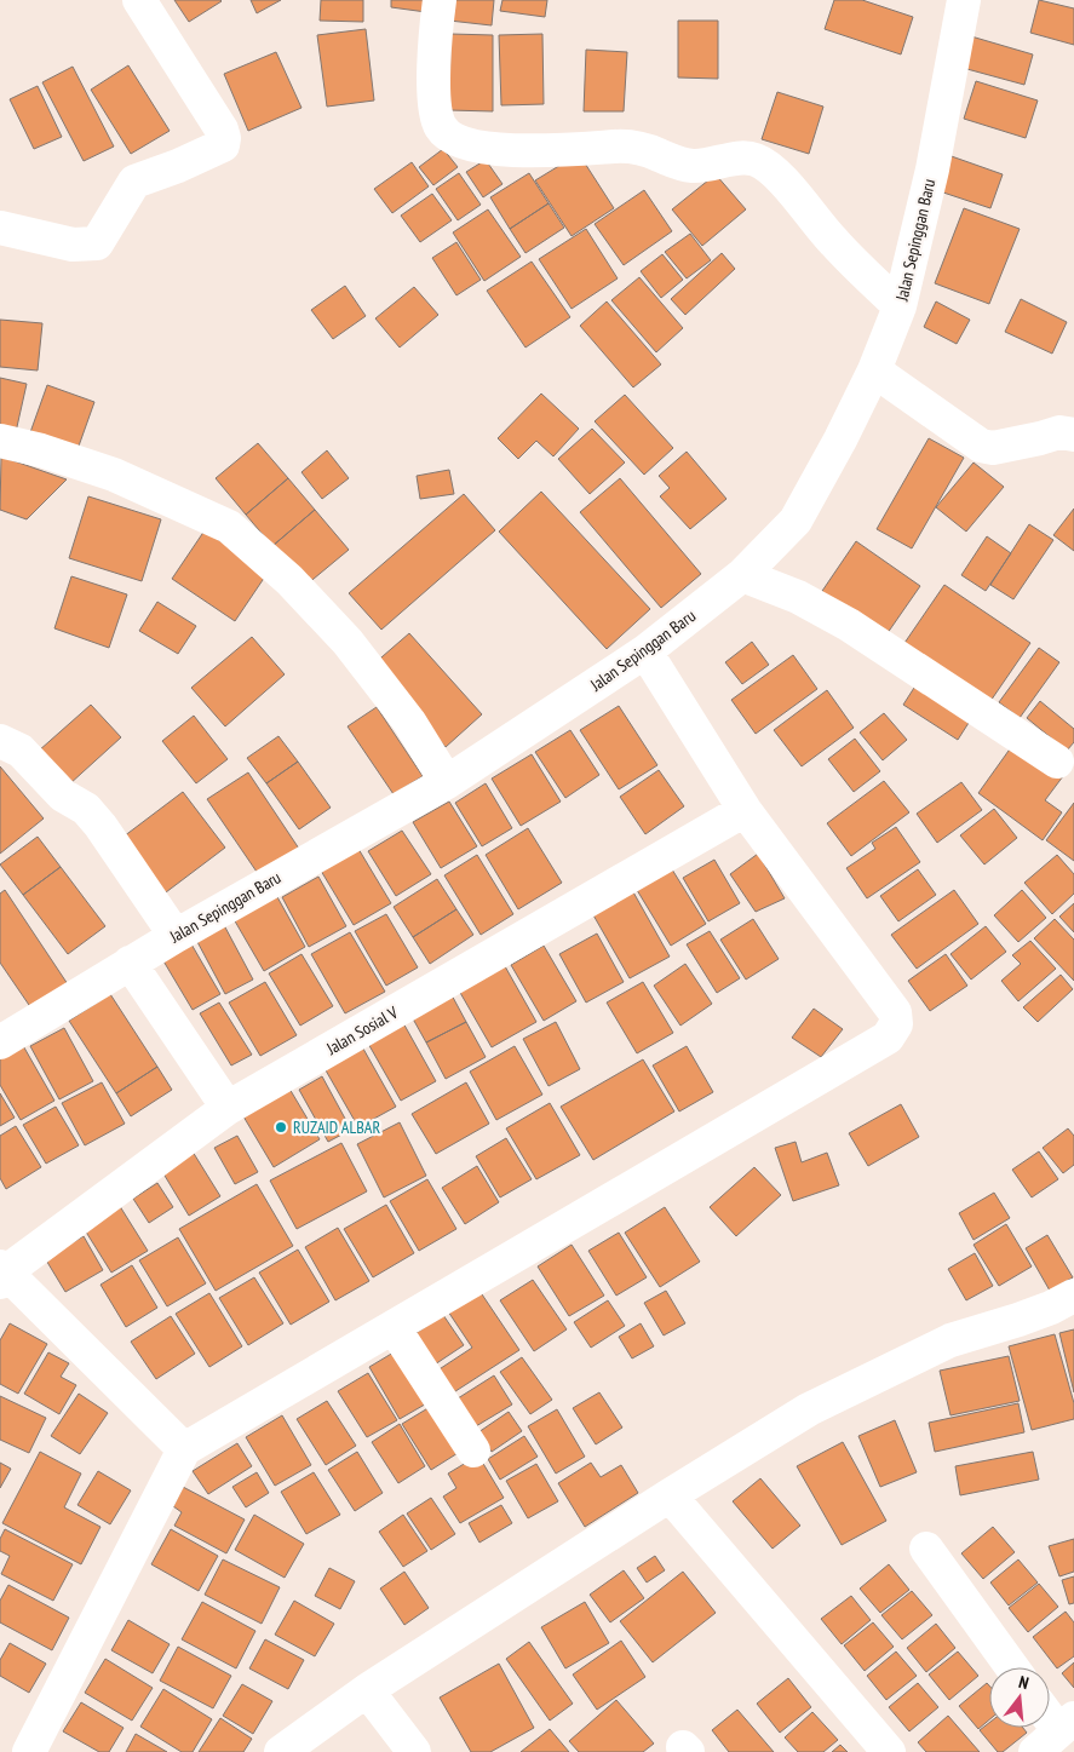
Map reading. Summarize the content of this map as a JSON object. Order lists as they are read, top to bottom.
{
  "streets": {
    "street": ["Jalan Sepinggan Baru", "Jalan Sosial V"]
  },
  "places": ["RUZAID ALBAR"],
  "north": "top"
}
